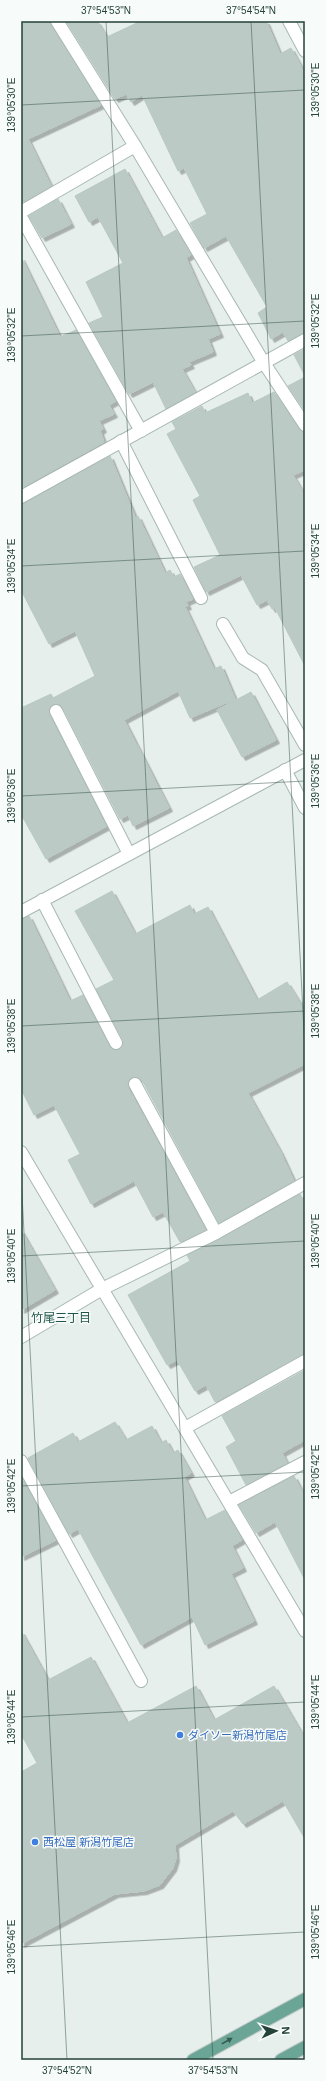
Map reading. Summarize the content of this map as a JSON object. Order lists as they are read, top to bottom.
{
  "districts": ["竹尾三丁目"],
  "places": ["ダイソー新潟竹尾店", "西松屋 新潟竹尾店"],
  "north": "right",
  "coordinates": [
    "37°54'53\"N",
    "37°54'54\"N",
    "139°05'30\"E",
    "139°05'32\"E",
    "139°05'34\"E",
    "139°05'36\"E",
    "139°05'38\"E",
    "139°05'40\"E",
    "139°05'42\"E",
    "139°05'44\"E",
    "139°05'46\"E",
    "37°54'52\"N"
  ]
}
